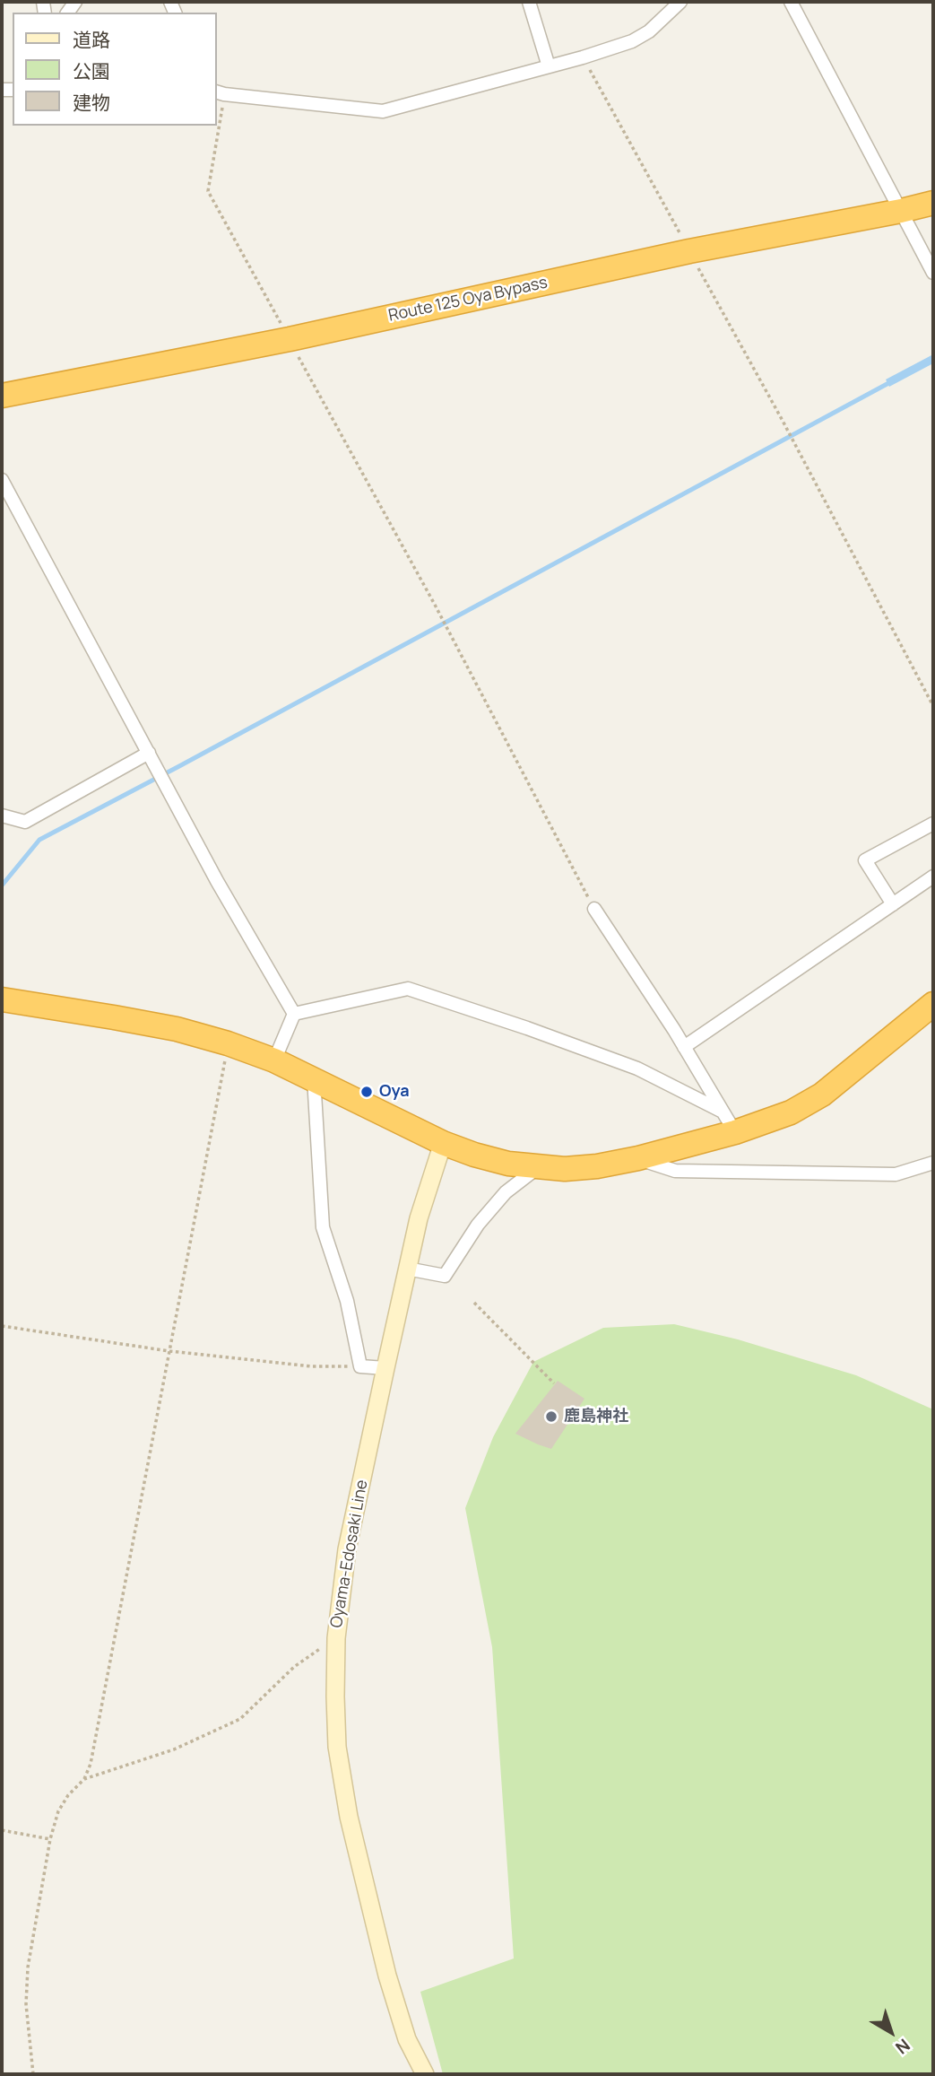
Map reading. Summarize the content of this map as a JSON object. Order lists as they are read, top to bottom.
{
  "streets": {
    "highway": ["Route 125 Oya Bypass"],
    "main road": ["Oyama-Edosaki Line"]
  },
  "places": ["Oya", "鹿島神社"],
  "legend": ["道路", "公園", "建物"],
  "north": "bottom right"
}
